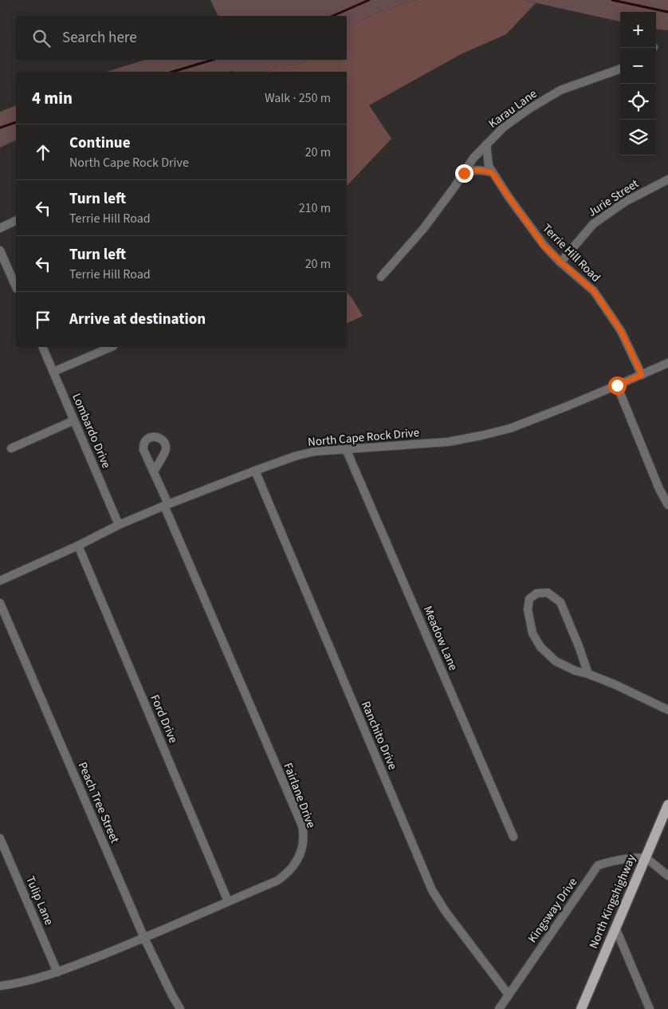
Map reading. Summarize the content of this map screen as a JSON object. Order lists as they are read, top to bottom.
{
  "streets": {
    "main road": ["North Kingshighway"],
    "street": [
      "Karau Lane",
      "Jurie Street",
      "Terrie Hill Road",
      "Lombardo Drive",
      "North Cape Rock Drive",
      "Meadow Lane",
      "Ford Drive",
      "Ranchito Drive",
      "Fairlane Drive",
      "Peach Tree Street",
      "Tulip Lane",
      "Kingsway Drive"
    ]
  },
  "crossings": [
    ["Karau Lane", "Terrie Hill Road"],
    ["Jurie Street", "Terrie Hill Road"],
    ["Terrie Hill Road", "North Cape Rock Drive"],
    ["Lombardo Drive", "North Cape Rock Drive"],
    ["North Cape Rock Drive", "Meadow Lane"],
    ["North Cape Rock Drive", "Ford Drive"],
    ["North Cape Rock Drive", "Ranchito Drive"],
    ["North Cape Rock Drive", "Fairlane Drive"],
    ["Ford Drive", "Fairlane Drive"],
    ["Ranchito Drive", "Kingsway Drive"],
    ["Fairlane Drive", "Peach Tree Street"],
    ["Fairlane Drive", "Tulip Lane"],
    ["North Kingshighway", "Kingsway Drive"]
  ],
  "page": {
    "map_buttons": ["+", "−"],
    "search": "Search here",
    "heading": ["4 min", "Walk · 250 m"],
    "list": [
      ["Continue", "North Cape Rock Drive", "20 m"],
      ["Turn left", "Terrie Hill Road", "210 m"],
      ["Turn left", "Terrie Hill Road", "20 m"],
      "Arrive at destination"
    ]
  }
}
